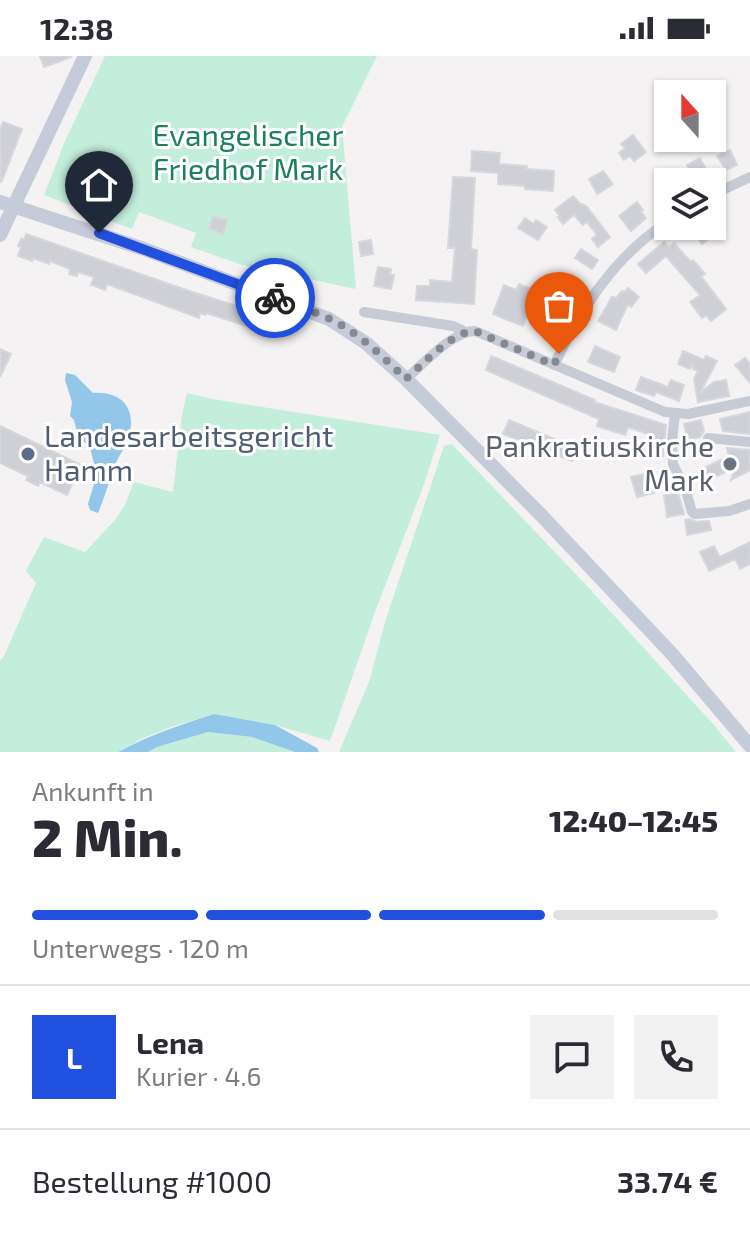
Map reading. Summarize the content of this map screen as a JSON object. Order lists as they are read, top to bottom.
{
  "parks": ["Evangelischer Friedhof Mark"],
  "places": ["Landesarbeitsgericht Hamm", "Pankratiuskirche Mark"],
  "north": "top",
  "page": {
    "status": "12:38",
    "heading": ["2 Min.", "Ankunft in", "12:40–12:45"],
    "panel": [
      "Lena",
      "Kurier · 4.6",
      "Bestellung #1000",
      "33.74 €"
    ],
    "bar": "Unterwegs · 120 m",
    "round": "L"
  }
}
